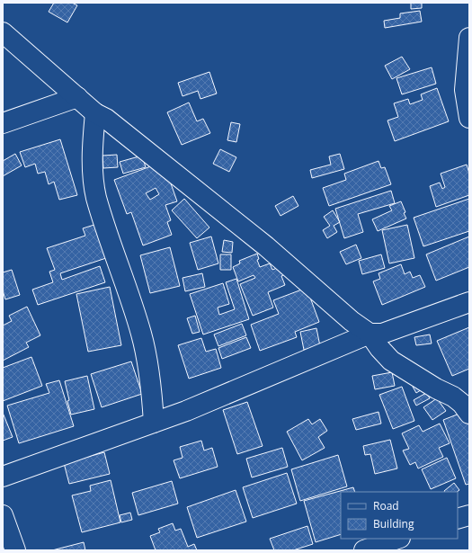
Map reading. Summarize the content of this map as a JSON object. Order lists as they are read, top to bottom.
{
  "legend": ["Road", "Building"]
}
